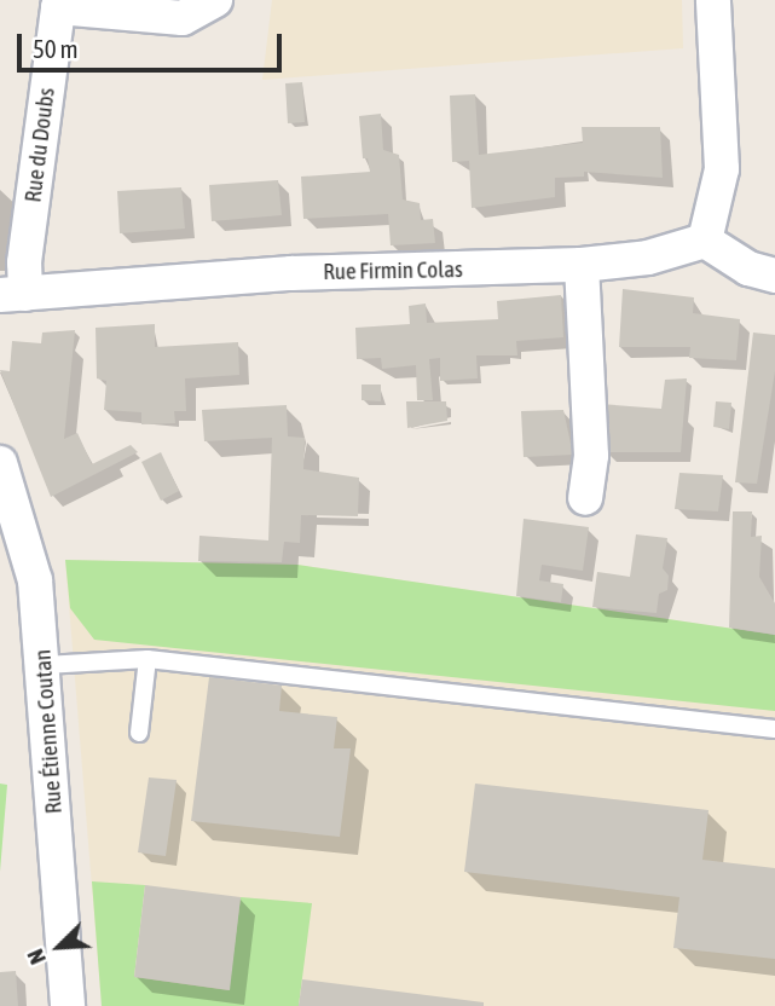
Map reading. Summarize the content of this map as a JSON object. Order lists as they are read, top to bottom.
{
  "streets": {
    "street": ["Rue du Doubs", "Rue Firmin Colas", "Rue Étienne Coutan"]
  },
  "crossings": [
    ["Rue du Doubs", "Rue Firmin Colas"]
  ],
  "scale_bar": "50 m",
  "north": "bottom left"
}
